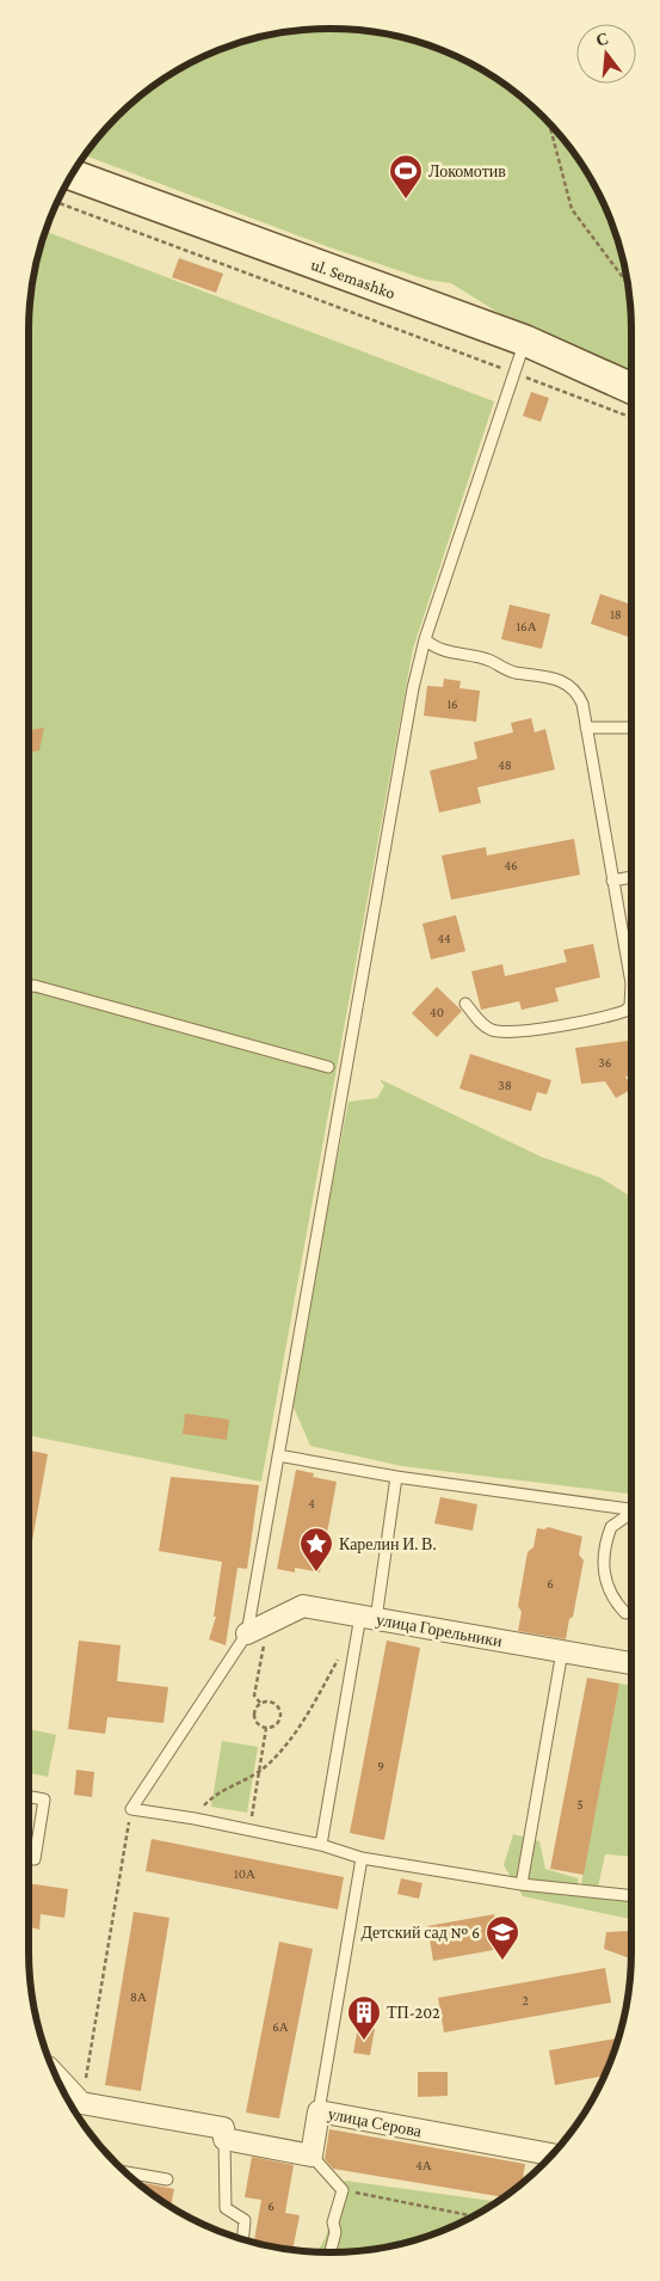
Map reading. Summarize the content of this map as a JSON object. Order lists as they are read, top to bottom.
{
  "streets": {
    "street": ["ul. Semashko", "улица Горельники", "улица Серова"]
  },
  "places": {
    "sports": ["Локомотив"],
    "place": ["Карелин И. В."],
    "school or university": ["Детский сад № 6"],
    "building": ["ТП-202"]
  },
  "house_numbers": [
    "18",
    "16А",
    "16",
    "48",
    "46",
    "44",
    "40",
    "36",
    "38",
    "4",
    "6",
    "9",
    "5",
    "10А",
    "8А",
    "2",
    "6А",
    "4А",
    "6"
  ],
  "north": "top"
}
